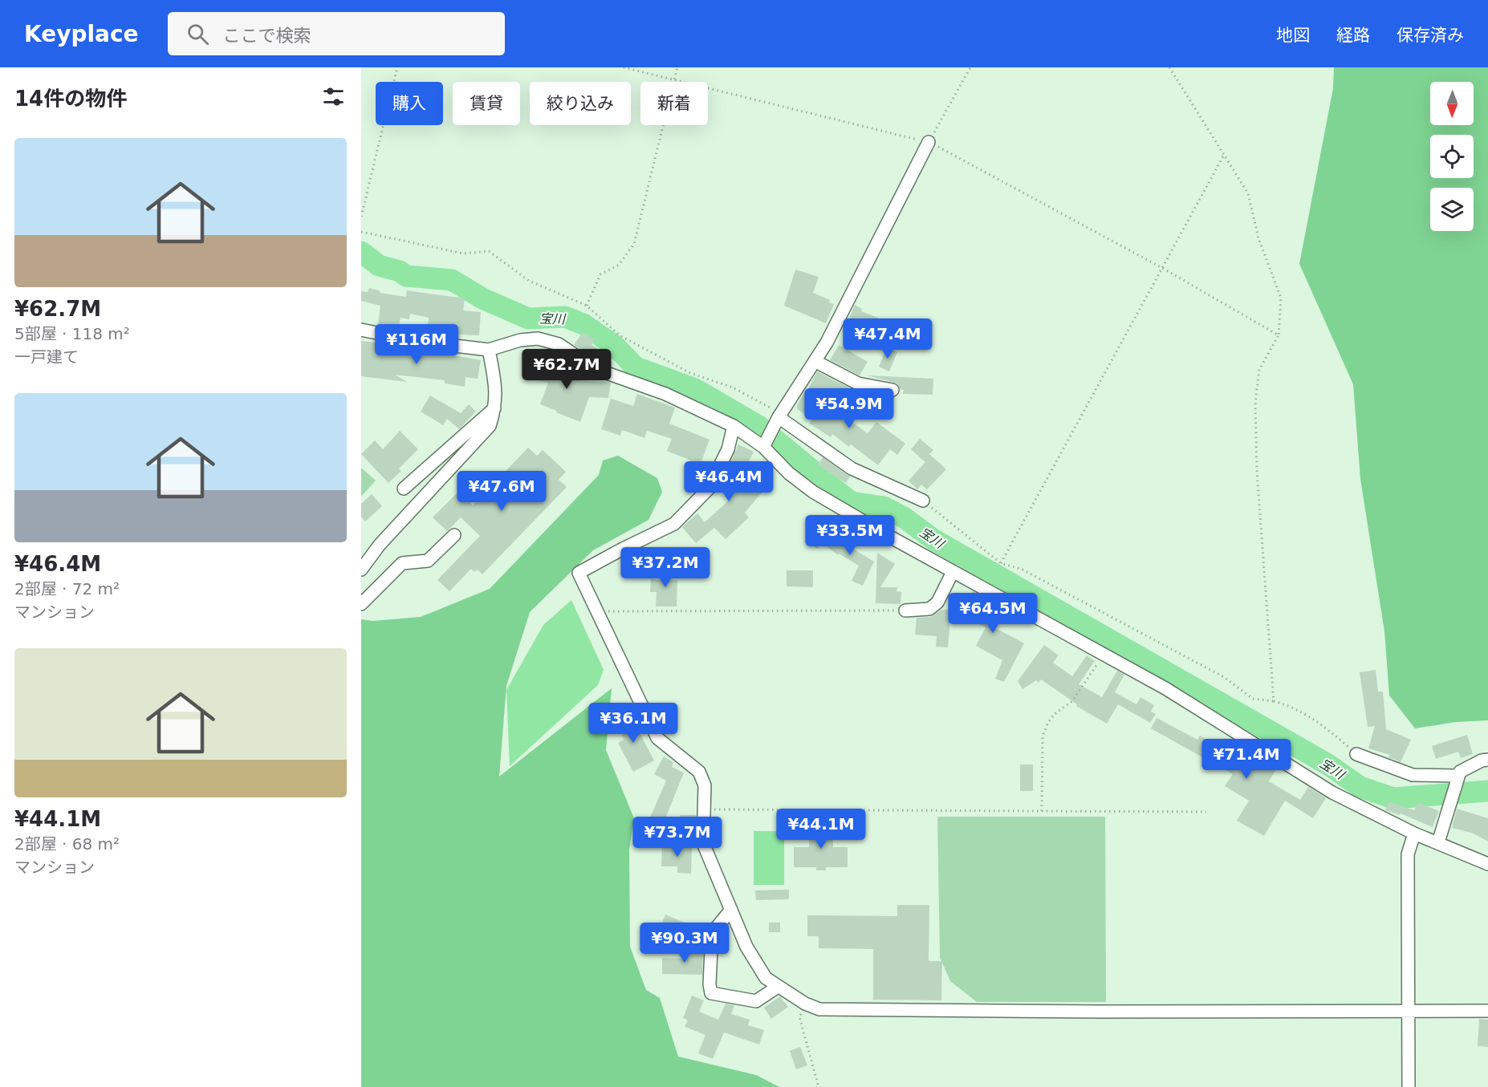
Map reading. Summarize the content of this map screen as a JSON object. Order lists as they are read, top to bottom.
{
  "water": ["宝川"],
  "north": "bottom",
  "page": {
    "header": "Keyplace",
    "search": "ここで検索",
    "nav": ["地図", "経路", "保存済み"],
    "heading": "14件の物件",
    "chip": [
      "購入",
      "賃貸",
      "絞り込み",
      "新着"
    ],
    "list": [
      {
        "name": "¥62.7M",
        "note": "5部屋 · 118 m² · 一戸建て"
      },
      {
        "name": "¥46.4M",
        "note": "2部屋 · 72 m² · マンション"
      },
      {
        "name": "¥44.1M",
        "note": "2部屋 · 68 m² · マンション"
      }
    ],
    "price": [
      "¥47.4M",
      "¥116M",
      "¥62.7M",
      "¥54.9M",
      "¥46.4M",
      "¥47.6M",
      "¥33.5M",
      "¥37.2M",
      "¥64.5M",
      "¥36.1M",
      "¥71.4M",
      "¥44.1M",
      "¥73.7M",
      "¥90.3M"
    ]
  }
}
